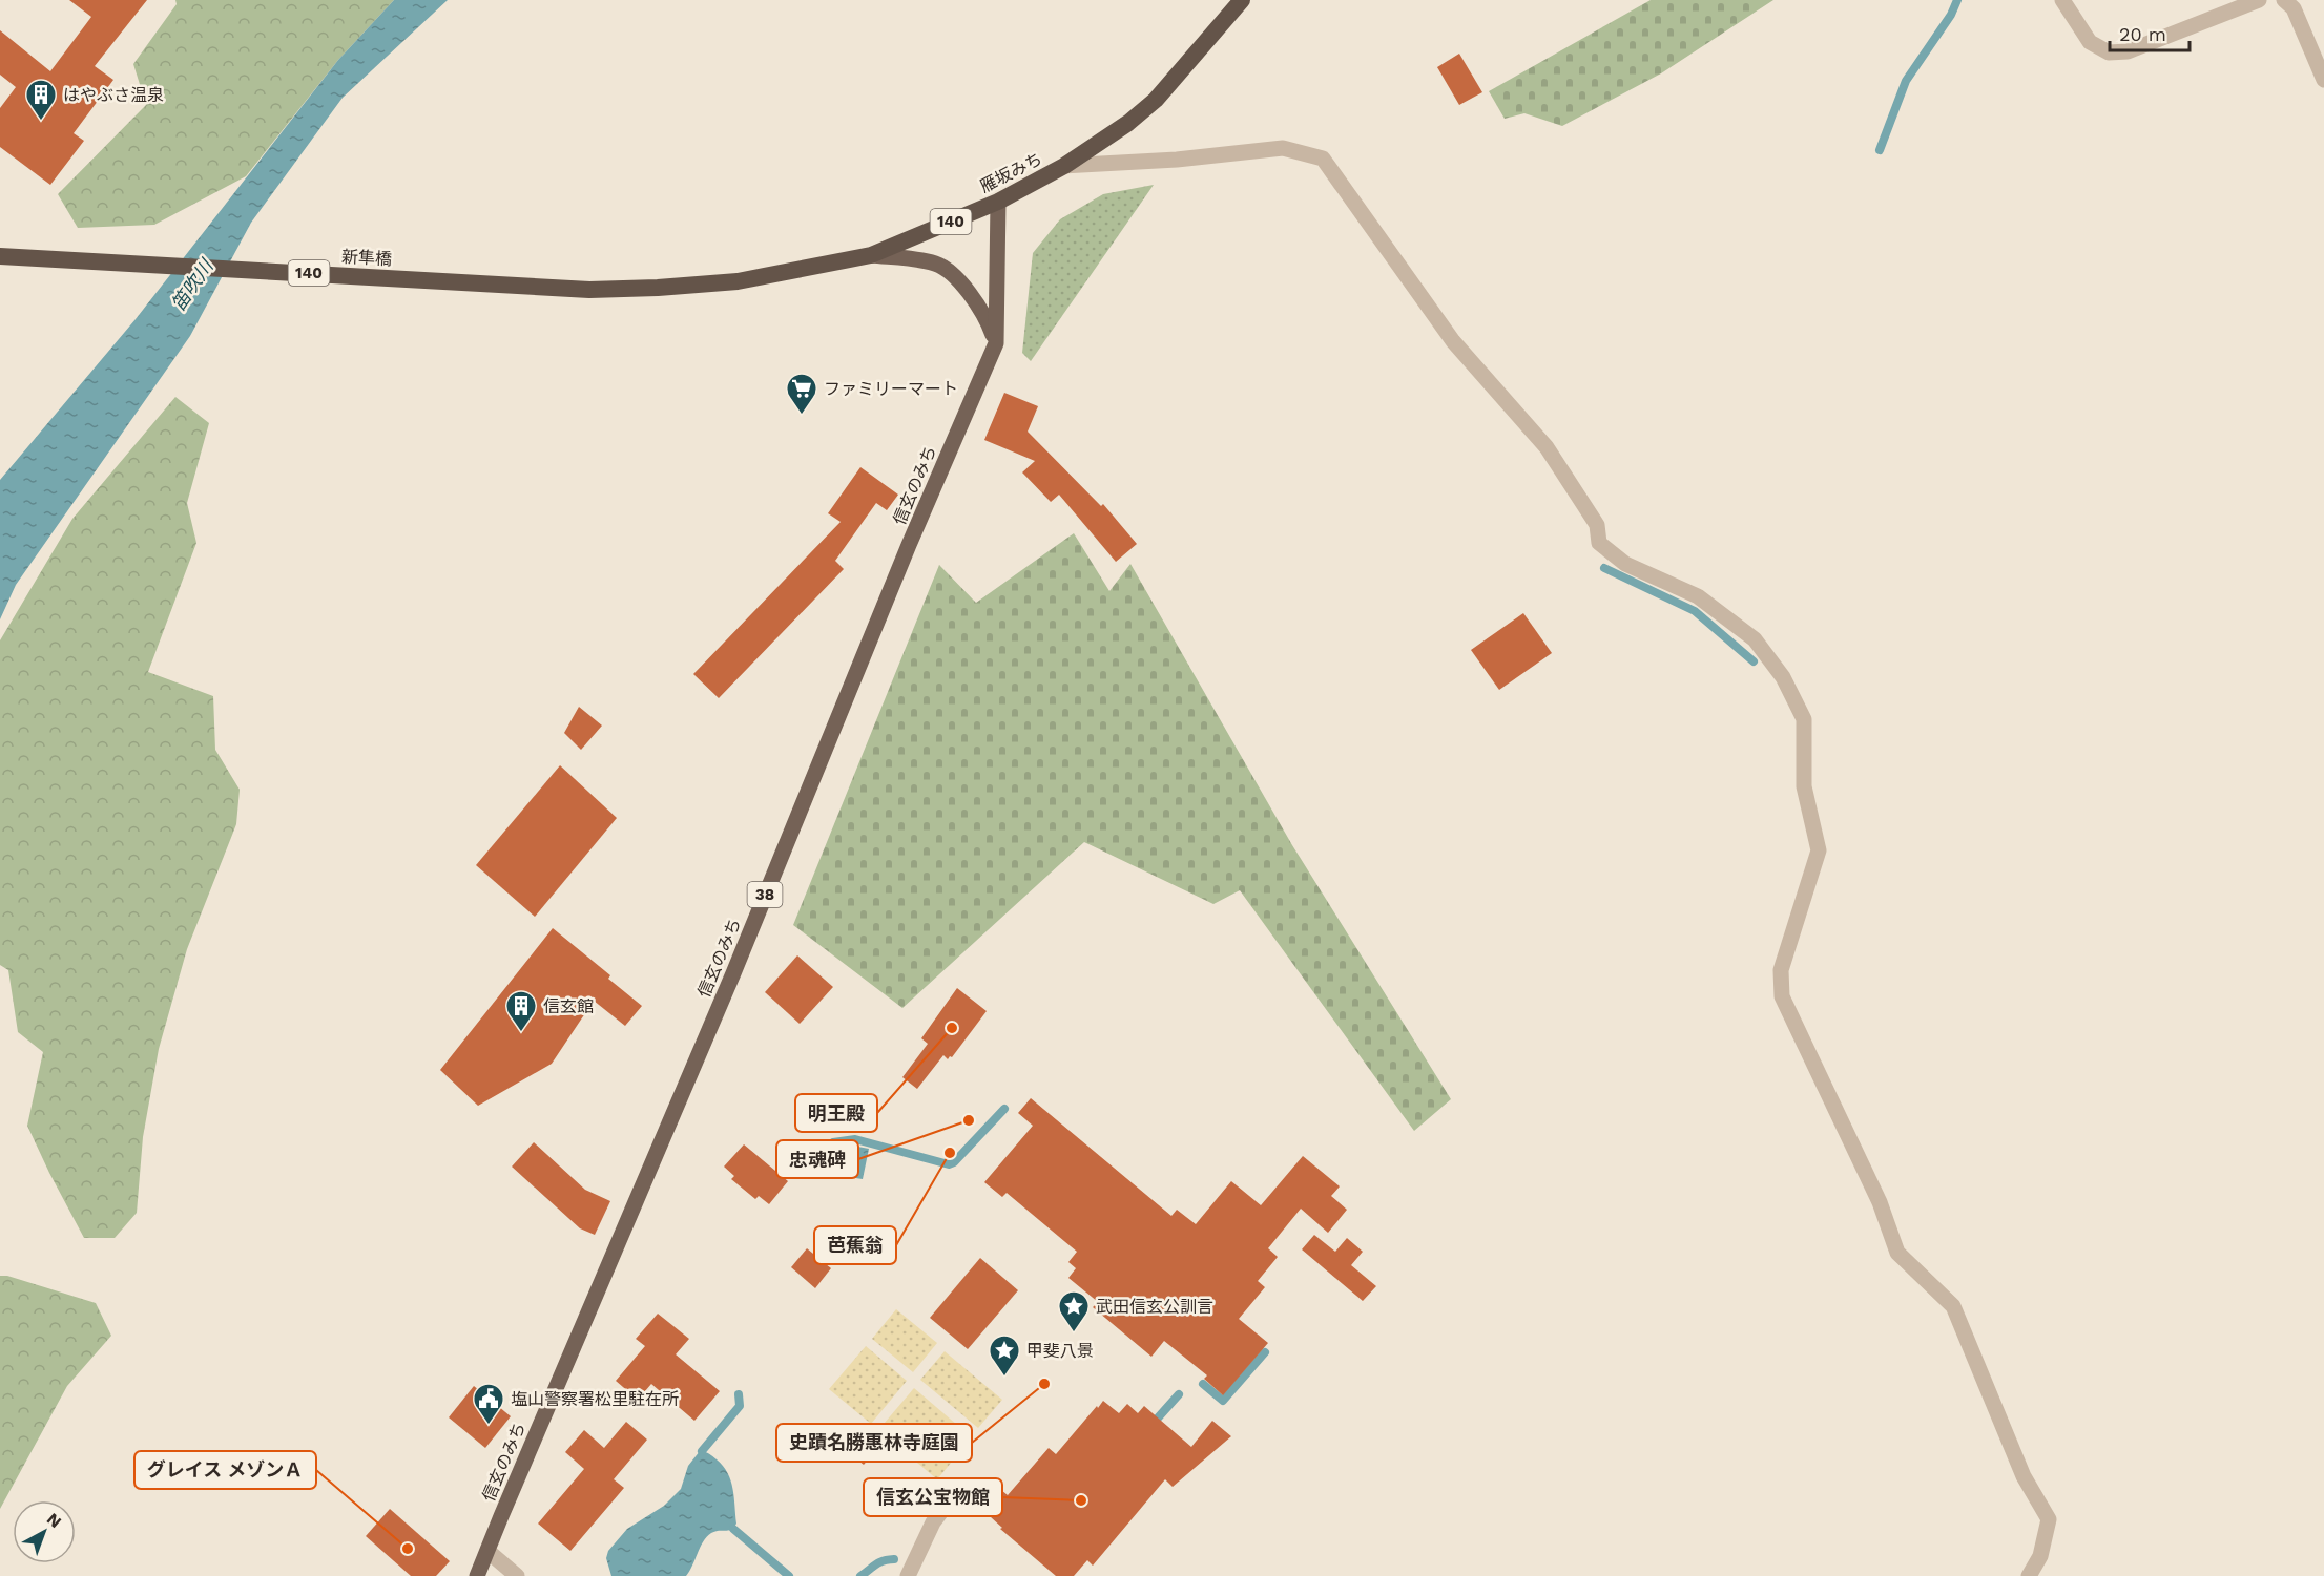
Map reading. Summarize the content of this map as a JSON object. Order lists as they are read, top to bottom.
{
  "streets": {
    "highway": ["雁坂みち", "140", "新隼橋"],
    "main road": ["信玄のみち", "38"]
  },
  "crossings": [
    ["雁坂みち", "新隼橋"],
    ["雁坂みち", "信玄のみち"]
  ],
  "water": ["笛吹川"],
  "places": {
    "building": ["はやぶさ温泉", "信玄館"],
    "supermarket": ["ファミリーマート"],
    "other": [
      "明王殿",
      "忠魂碑",
      "芭蕉翁",
      "史蹟名勝惠林寺庭園",
      "信玄公宝物館",
      "グレイス メゾンＡ"
    ],
    "place": ["武田信玄公訓言", "甲斐八景"],
    "public building": ["塩山警察署松里駐在所"]
  },
  "scale_bar": "20 m",
  "north": "top right"
}
